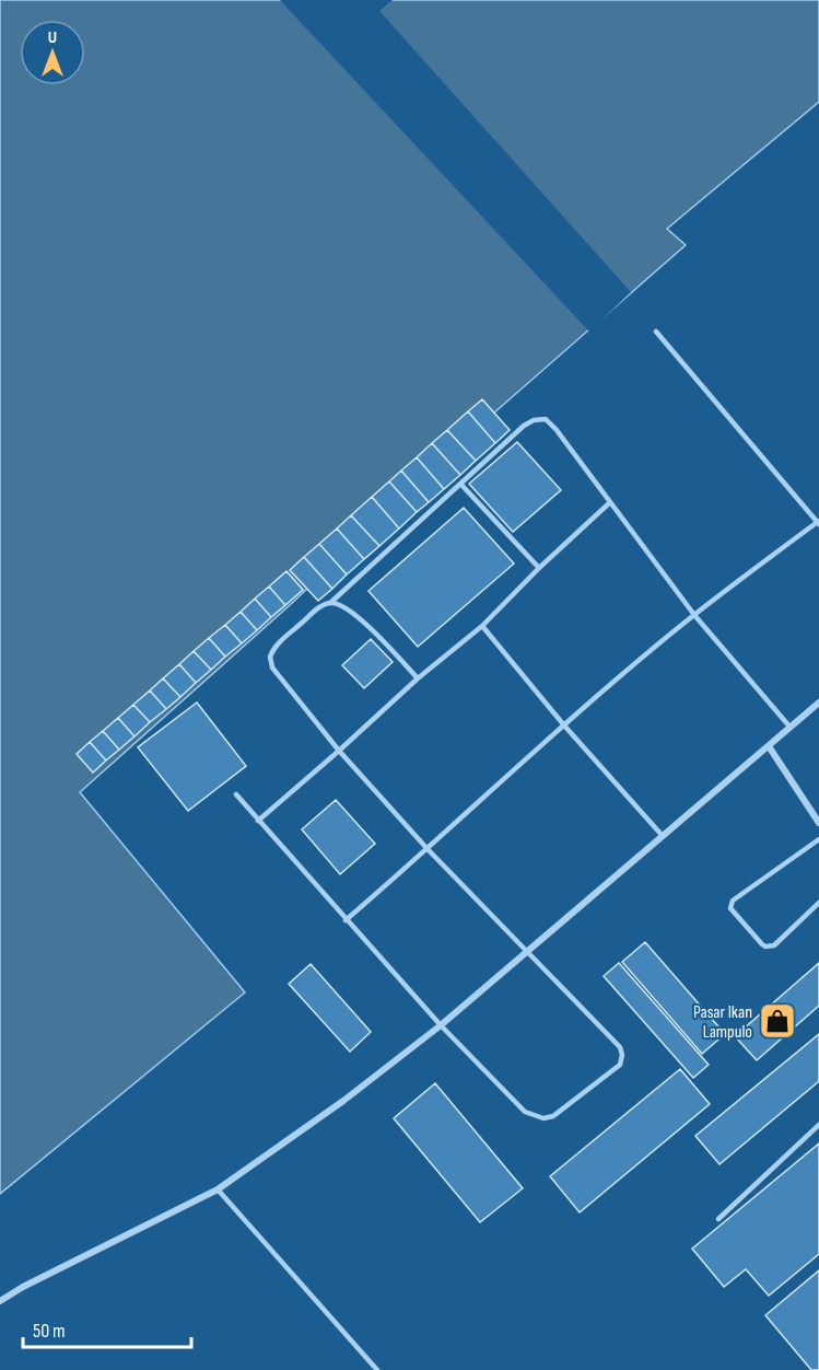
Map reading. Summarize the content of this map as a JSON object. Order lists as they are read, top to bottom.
{
  "places": {
    "shop": ["Pasar Ikan Lampulo"]
  },
  "scale_bar": "50 m",
  "north": "top"
}
